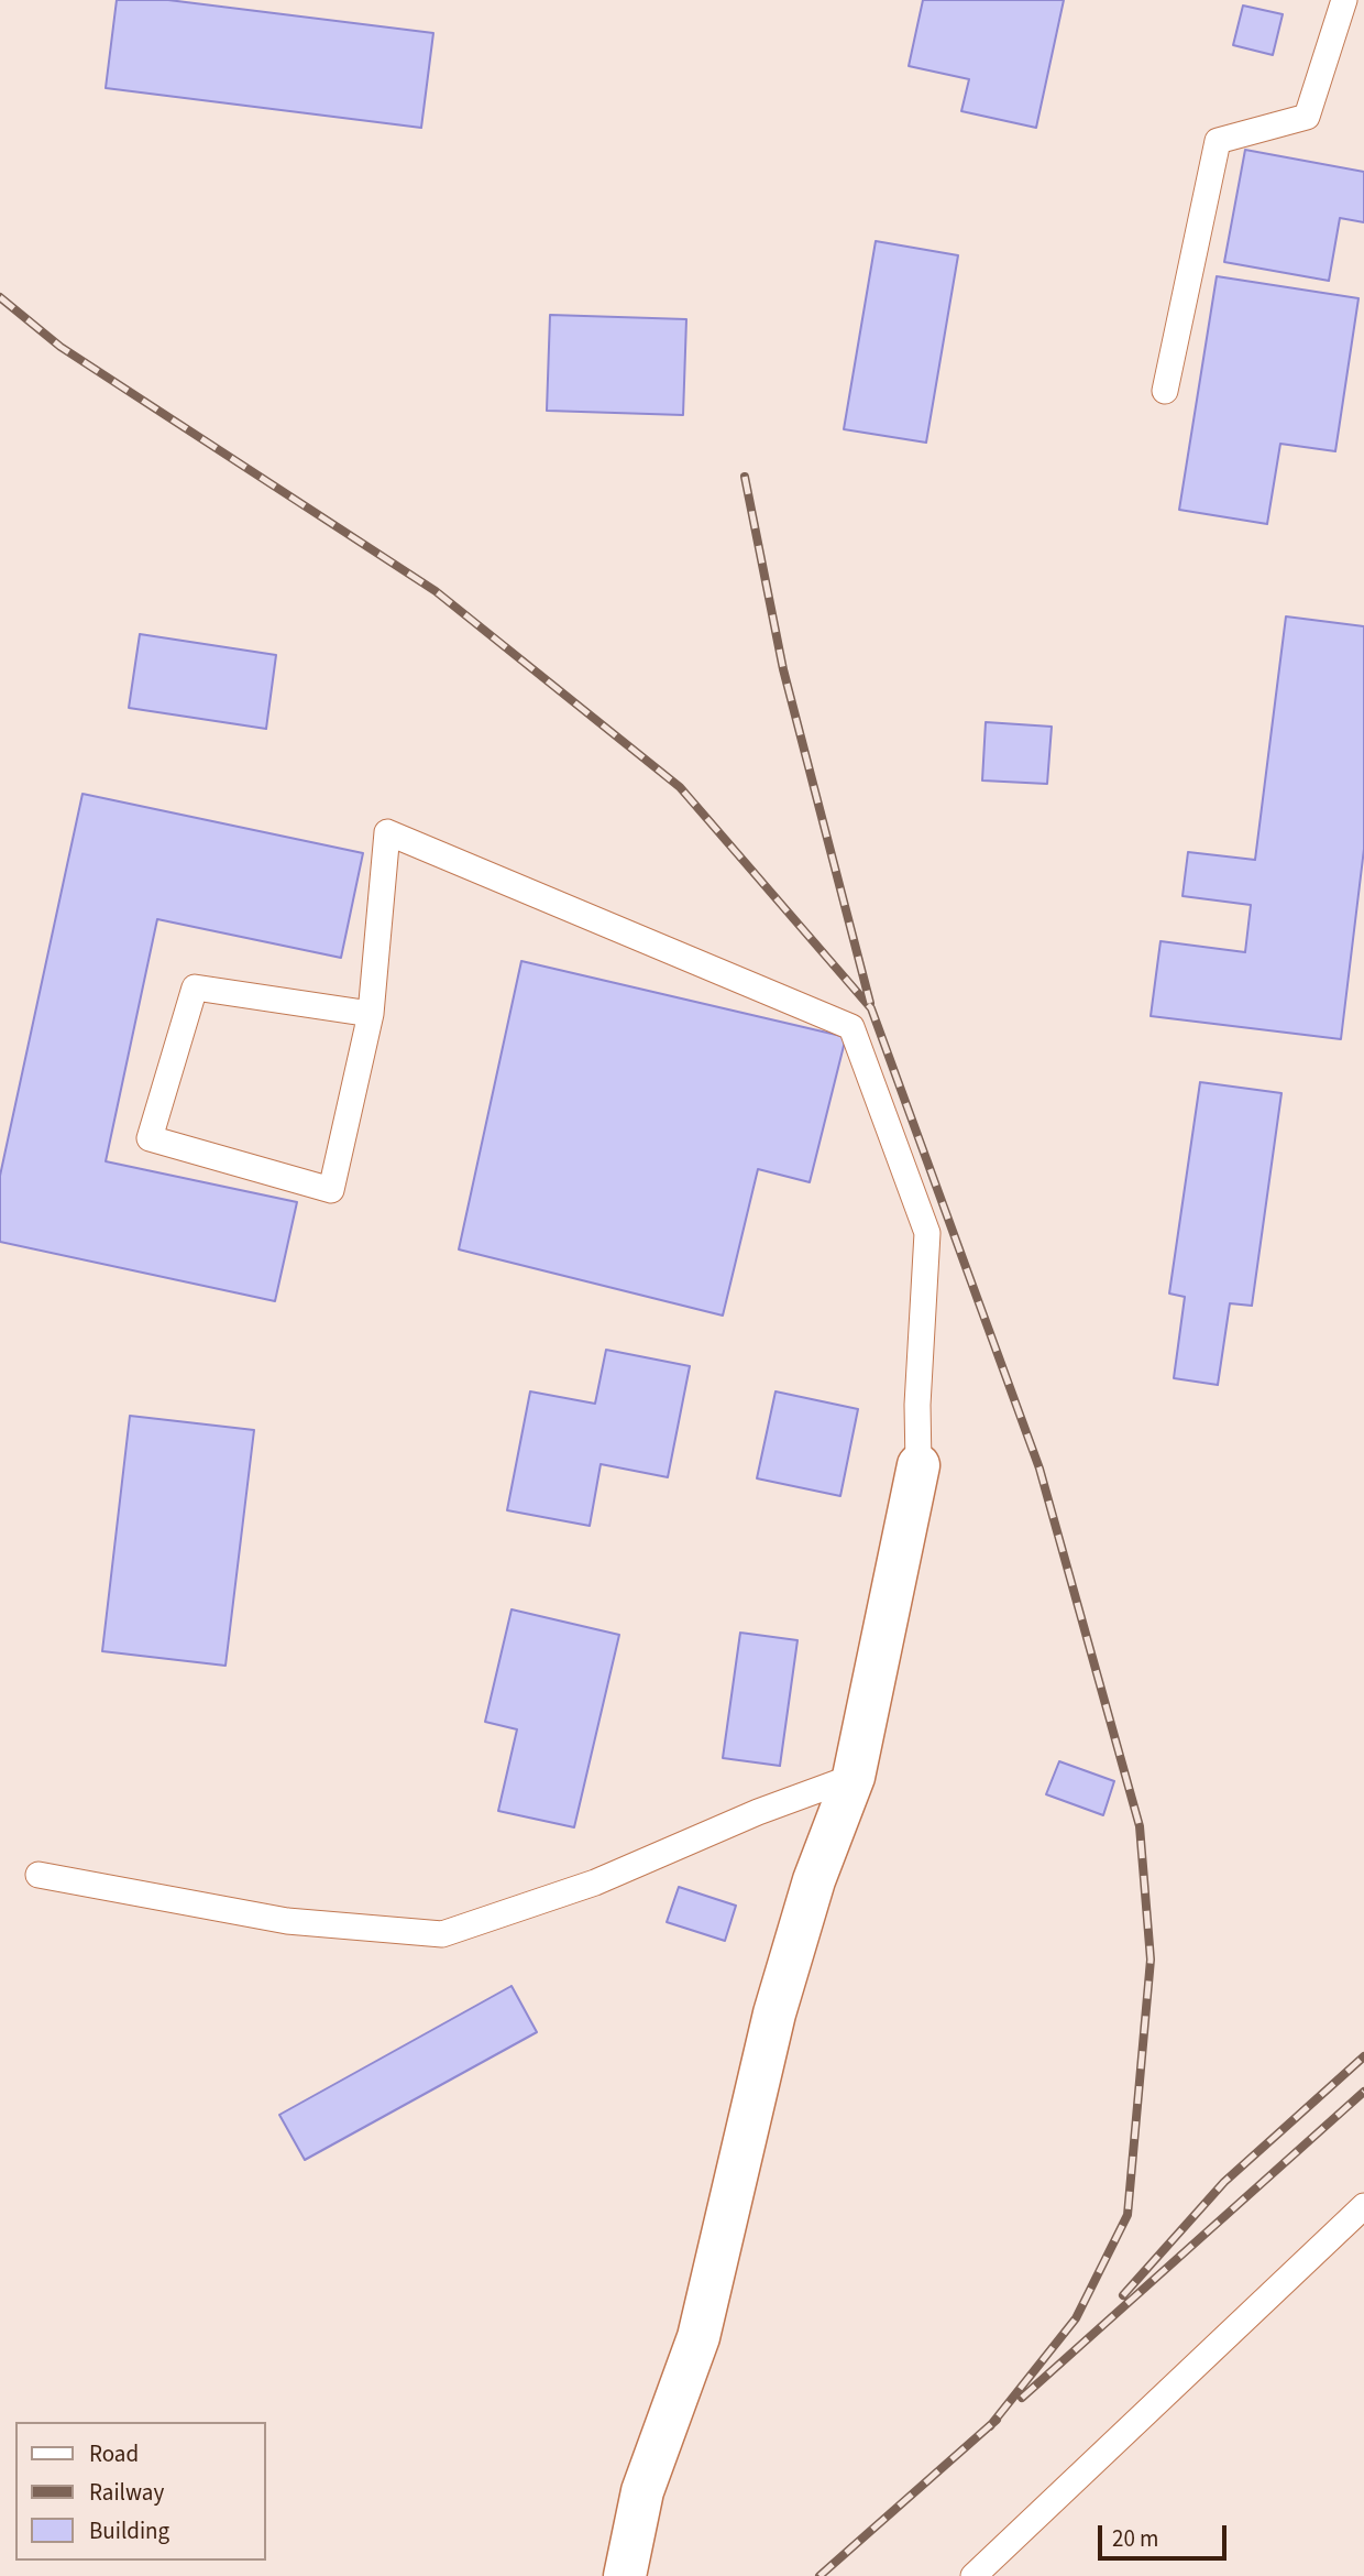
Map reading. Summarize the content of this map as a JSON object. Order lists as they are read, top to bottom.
{
  "legend": ["Road", "Railway", "Building"],
  "scale_bar": "20 m"
}
